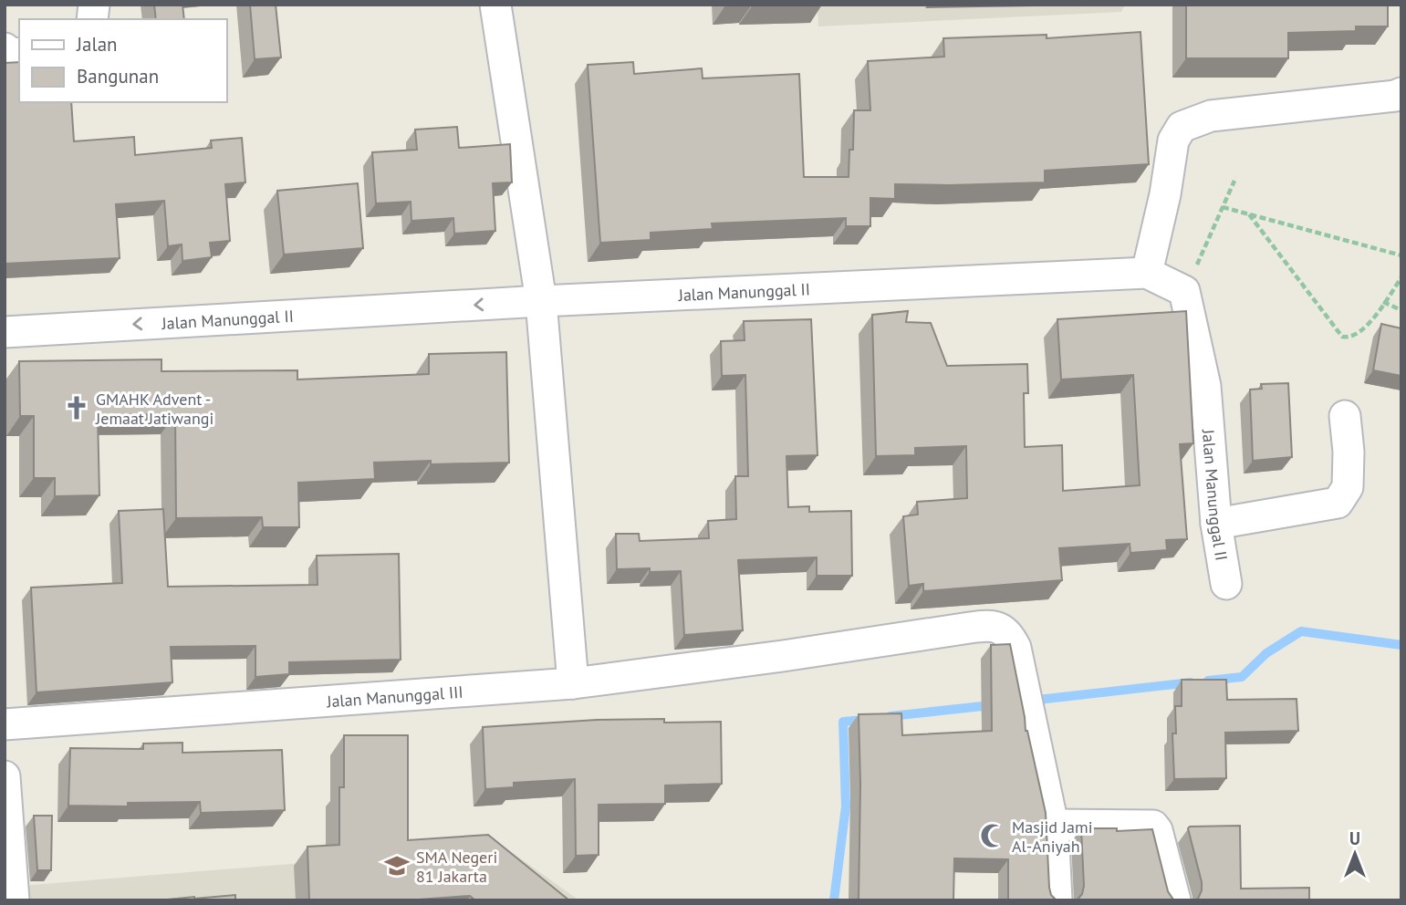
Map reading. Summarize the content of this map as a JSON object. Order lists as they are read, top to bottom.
{
  "streets": {
    "street": ["Jalan Manunggal II", "Jalan Manunggal III"]
  },
  "one_way": ["Jalan Manunggal II"],
  "places": {
    "church": ["GMAHK Advent - Jemaat Jatiwangi"],
    "mosque": ["Masjid Jami Al-Aniyah"],
    "school or university": ["SMA Negeri 81 Jakarta"]
  },
  "legend": ["Jalan", "Bangunan"],
  "north": "top"
}
